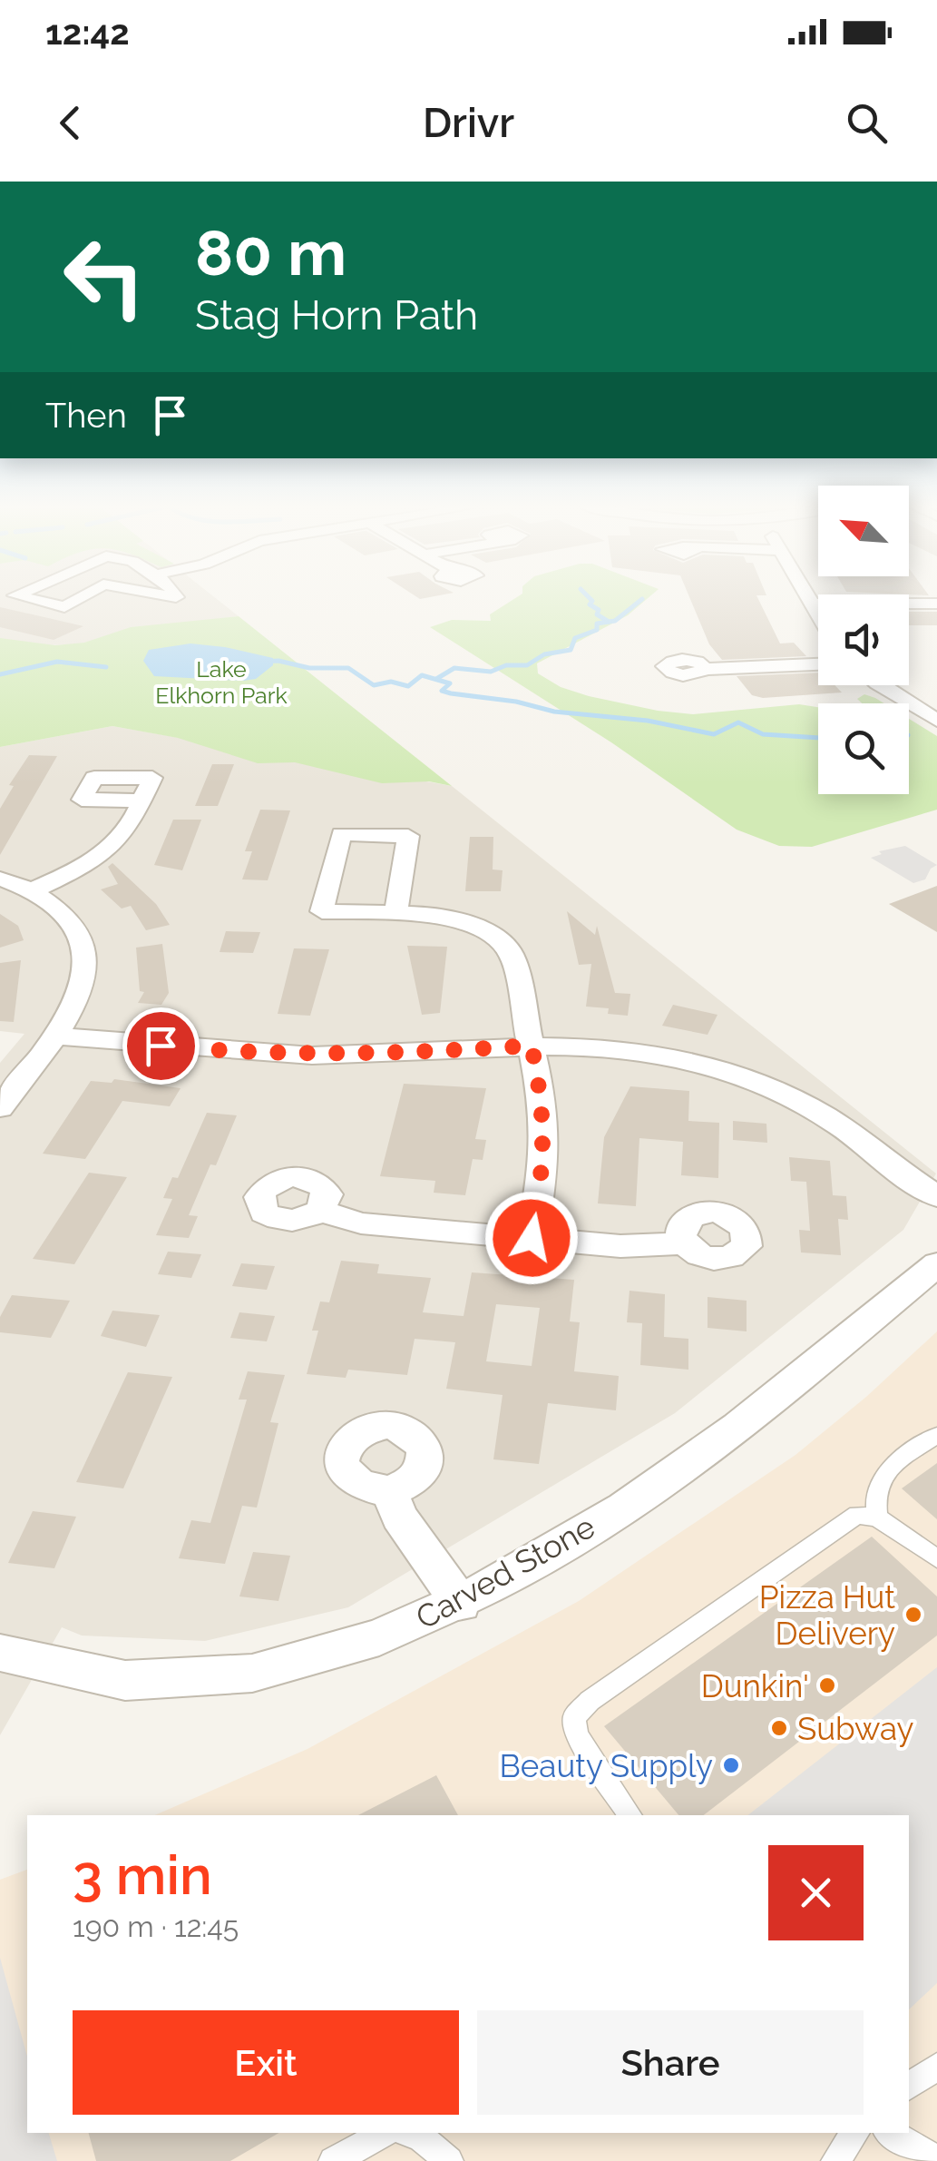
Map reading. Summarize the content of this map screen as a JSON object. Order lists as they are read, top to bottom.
{
  "streets": {
    "street": ["Carved Stone"]
  },
  "parks": ["Lake Elkhorn Park"],
  "places": [
    "Pizza Hut Delivery",
    "Dunkin'",
    "Subway",
    "Beauty Supply"
  ],
  "north": "top left",
  "page": {
    "status": "12:42",
    "header": "Drivr",
    "turn": ["80 m", "Stag Horn Path"],
    "then": "Then",
    "heading": ["3 min", "190 m · 12:45"],
    "buttons": ["Exit", "Share"]
  }
}
